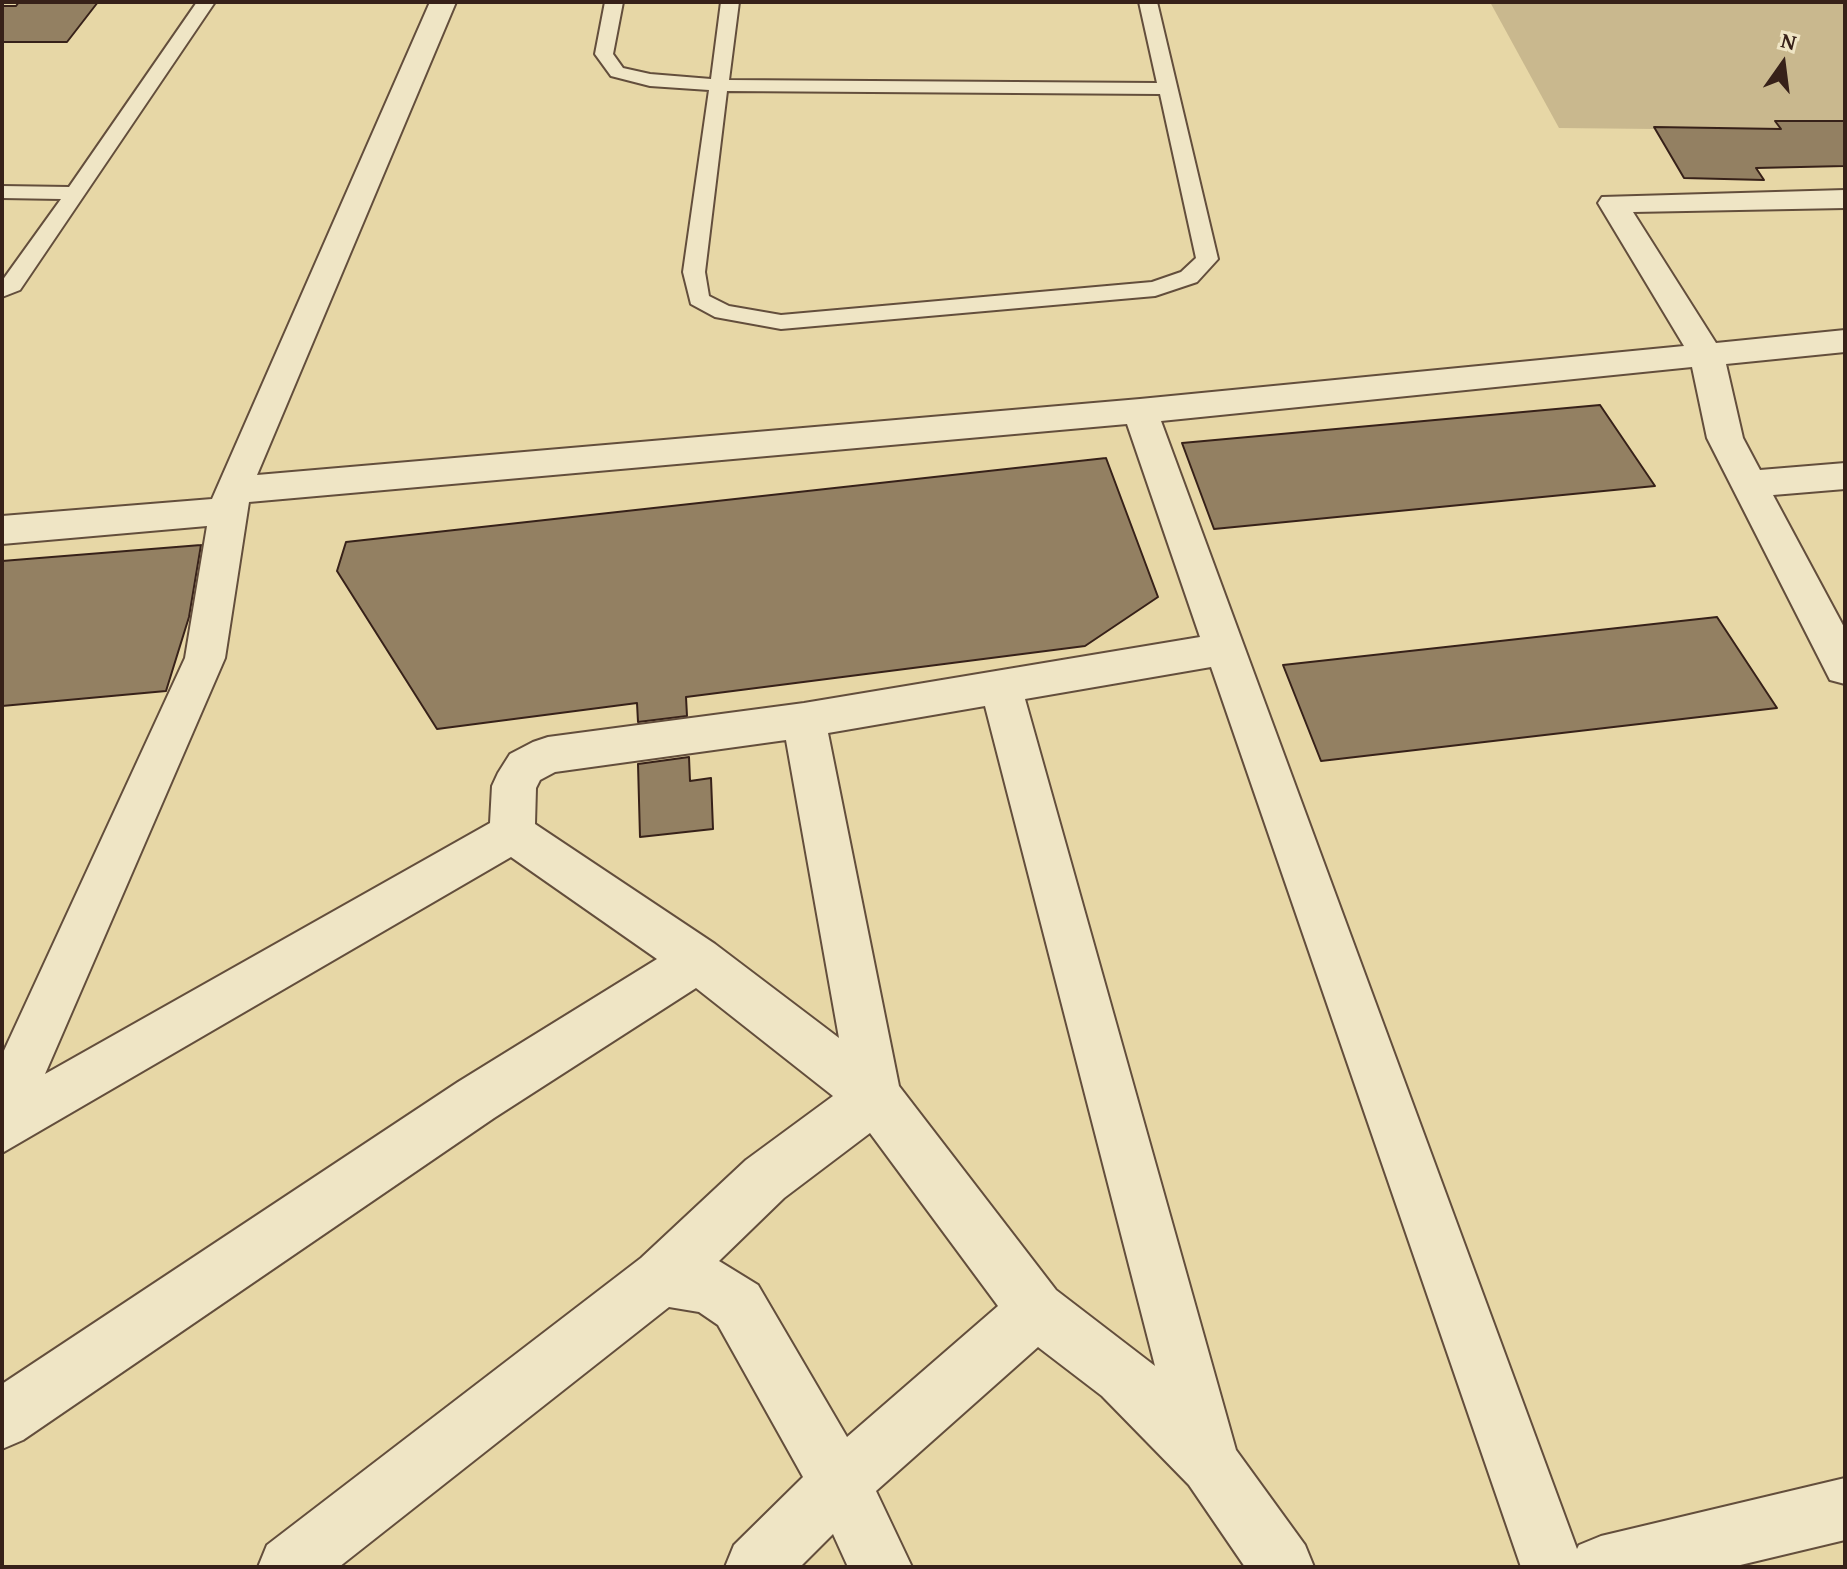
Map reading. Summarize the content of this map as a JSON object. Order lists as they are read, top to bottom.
{
  "north": "top"
}
